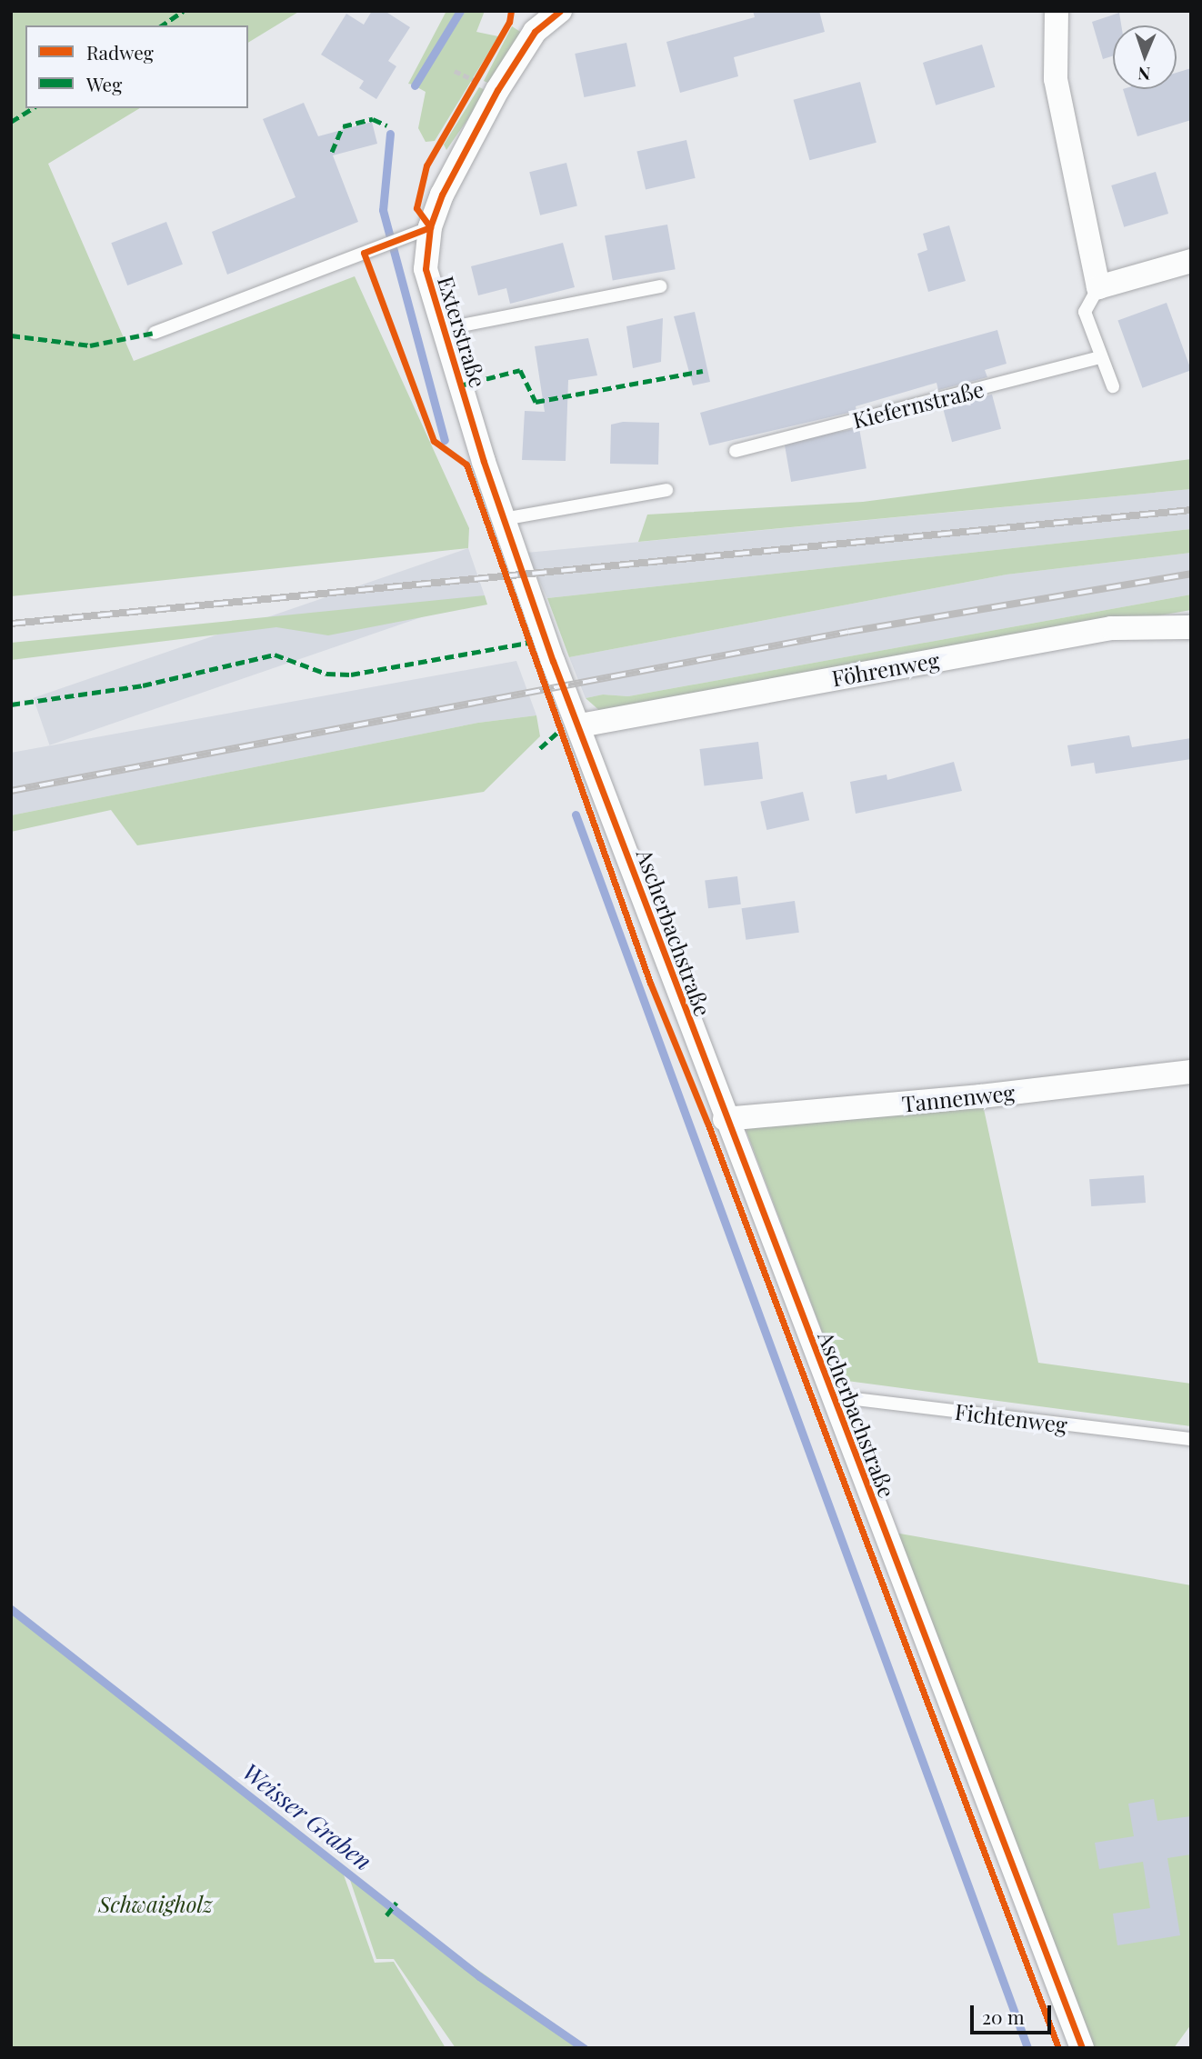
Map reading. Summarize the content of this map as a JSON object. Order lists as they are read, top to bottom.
{
  "streets": {
    "street": [
      "Exterstraße",
      "Föhrenweg",
      "Ascherbachstraße",
      "Tannenweg"
    ],
    "lane": ["Kiefernstraße", "Fichtenweg"]
  },
  "crossings": [
    ["Exterstraße", "Ascherbachstraße"],
    ["Föhrenweg", "Ascherbachstraße"],
    ["Ascherbachstraße", "Tannenweg"],
    ["Ascherbachstraße", "Fichtenweg"]
  ],
  "water": ["Weisser Graben"],
  "parks": ["Schwaigholz"],
  "legend": ["Radweg", "Weg"],
  "scale_bar": "20 m",
  "north": "bottom"
}
